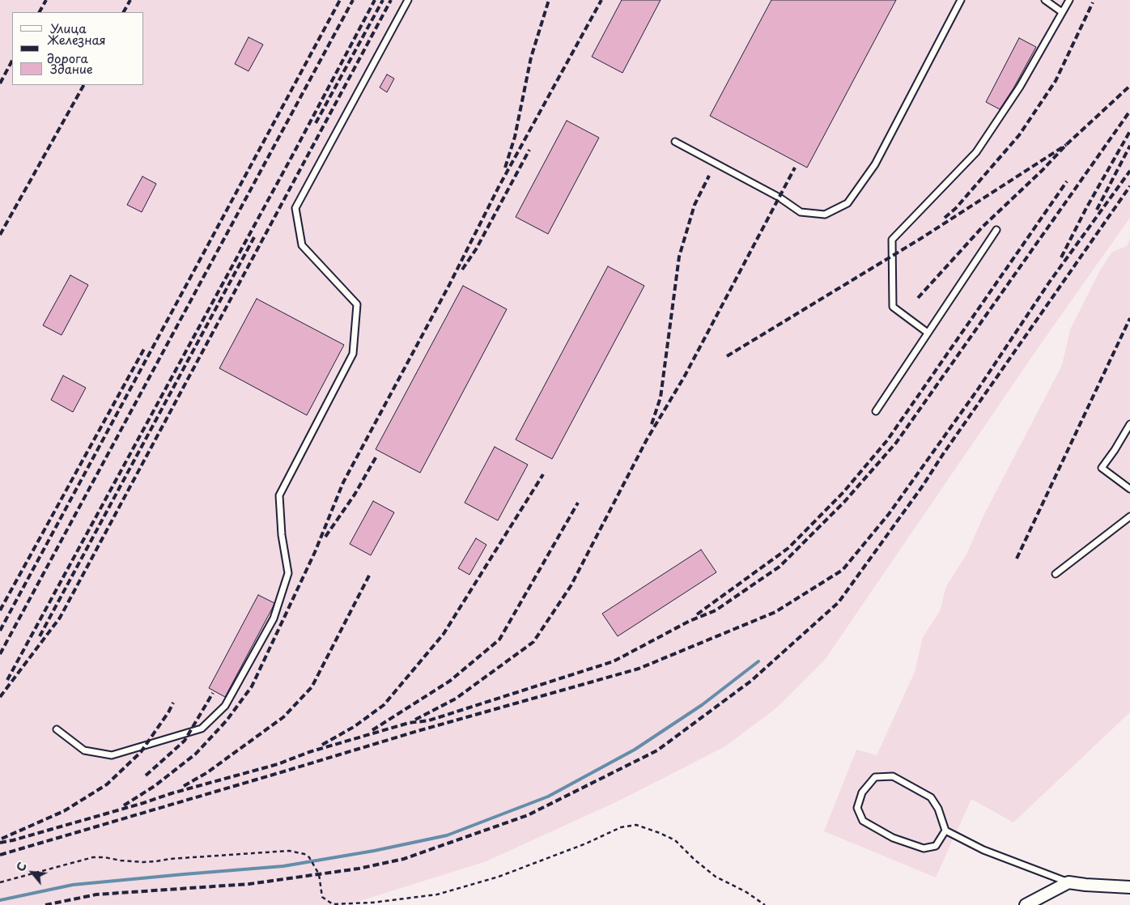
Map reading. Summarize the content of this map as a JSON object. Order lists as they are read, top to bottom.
{
  "legend": ["Улица", "Железная дорога", "Здание"],
  "north": "top left"
}
